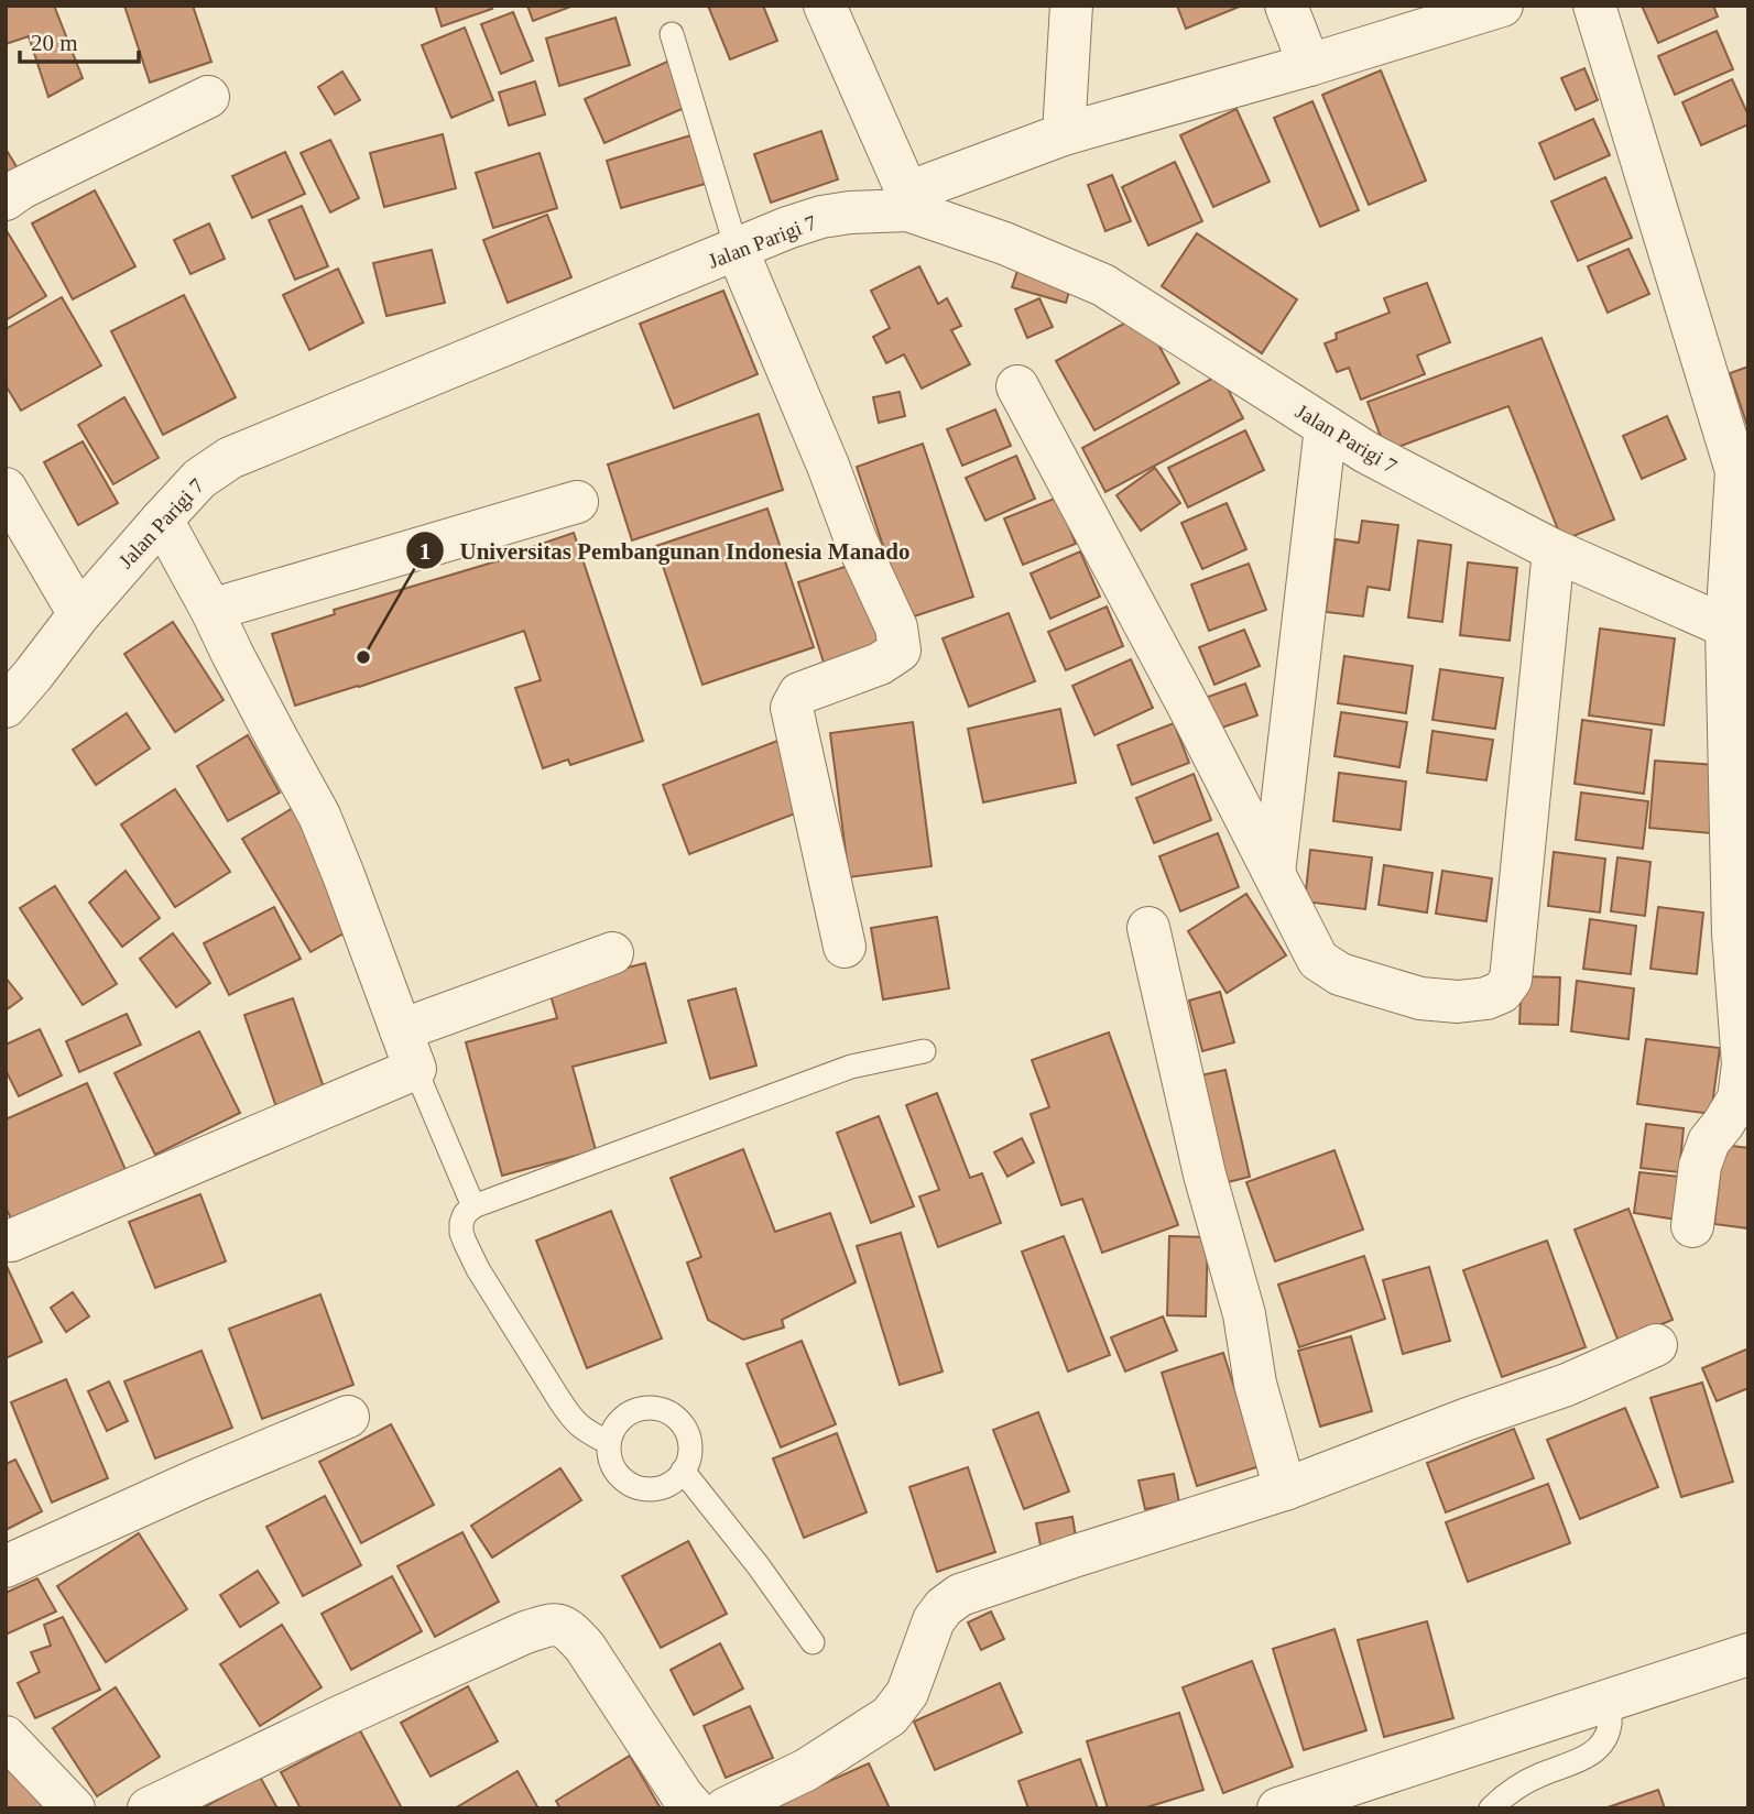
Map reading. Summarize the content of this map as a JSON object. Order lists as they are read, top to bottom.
{
  "streets": {
    "street": ["Jalan Parigi 7"]
  },
  "places": ["Universitas Pembangunan Indonesia Manado"],
  "scale_bar": "20 m"
}
